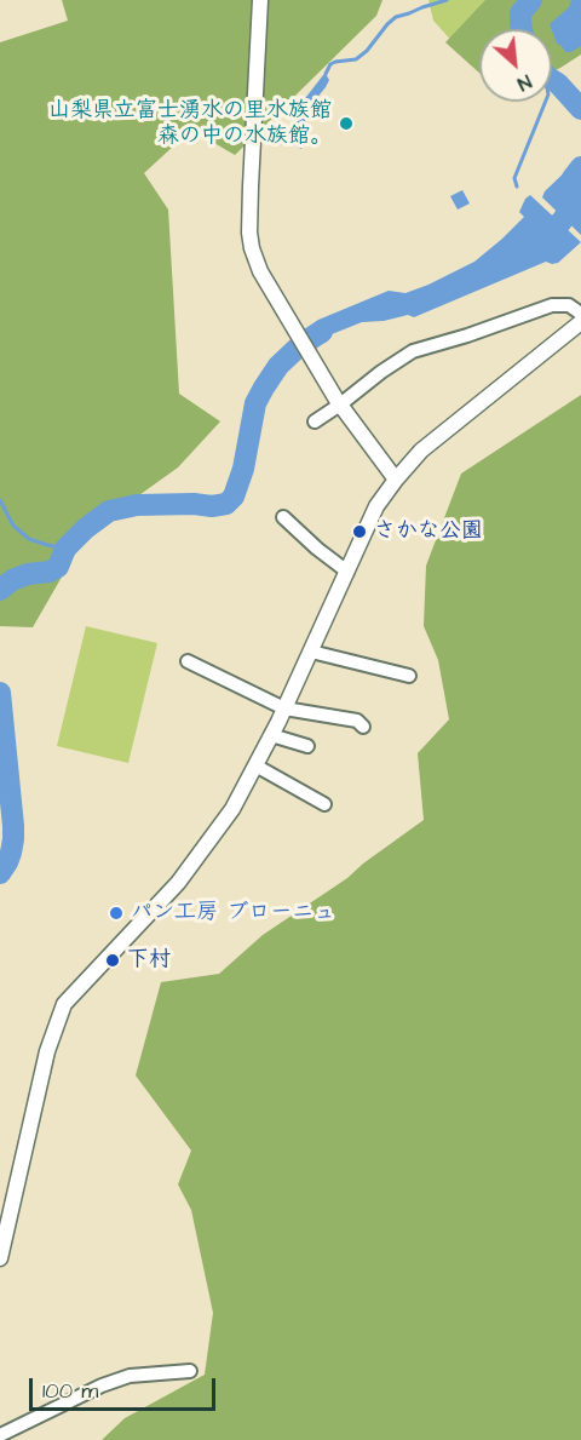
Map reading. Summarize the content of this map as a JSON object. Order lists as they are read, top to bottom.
{
  "places": [
    "山梨県立富士湧水の里水族館 森の中の水族館。",
    "さかな公園",
    "パン工房 ブローニュ",
    "下村"
  ],
  "scale_bar": "100 m",
  "north": "bottom right"
}
